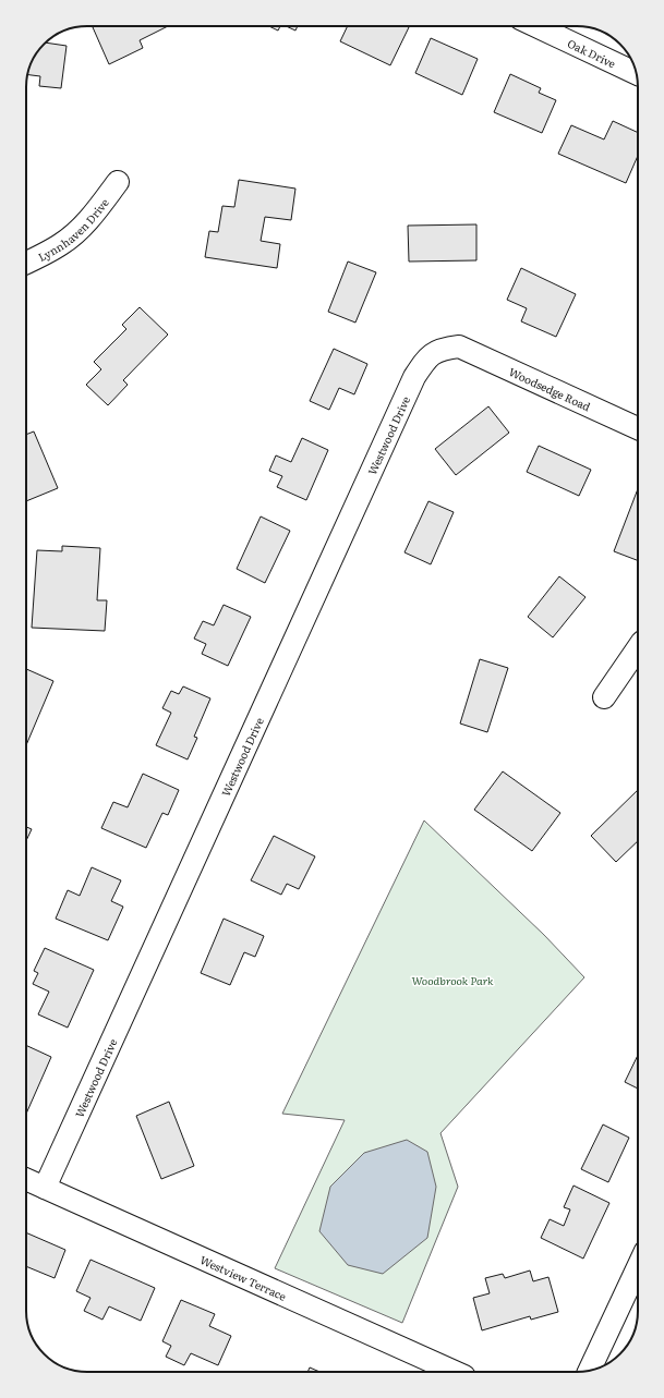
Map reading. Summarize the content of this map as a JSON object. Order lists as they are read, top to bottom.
{
  "streets": {
    "street": [
      "Oak Drive",
      "Lynnhaven Drive",
      "Woodsedge Road",
      "Westwood Drive",
      "Westview Terrace"
    ]
  },
  "crossings": [
    ["Woodsedge Road", "Westwood Drive"],
    ["Westwood Drive", "Westview Terrace"]
  ],
  "parks": ["Woodbrook Park"]
}
